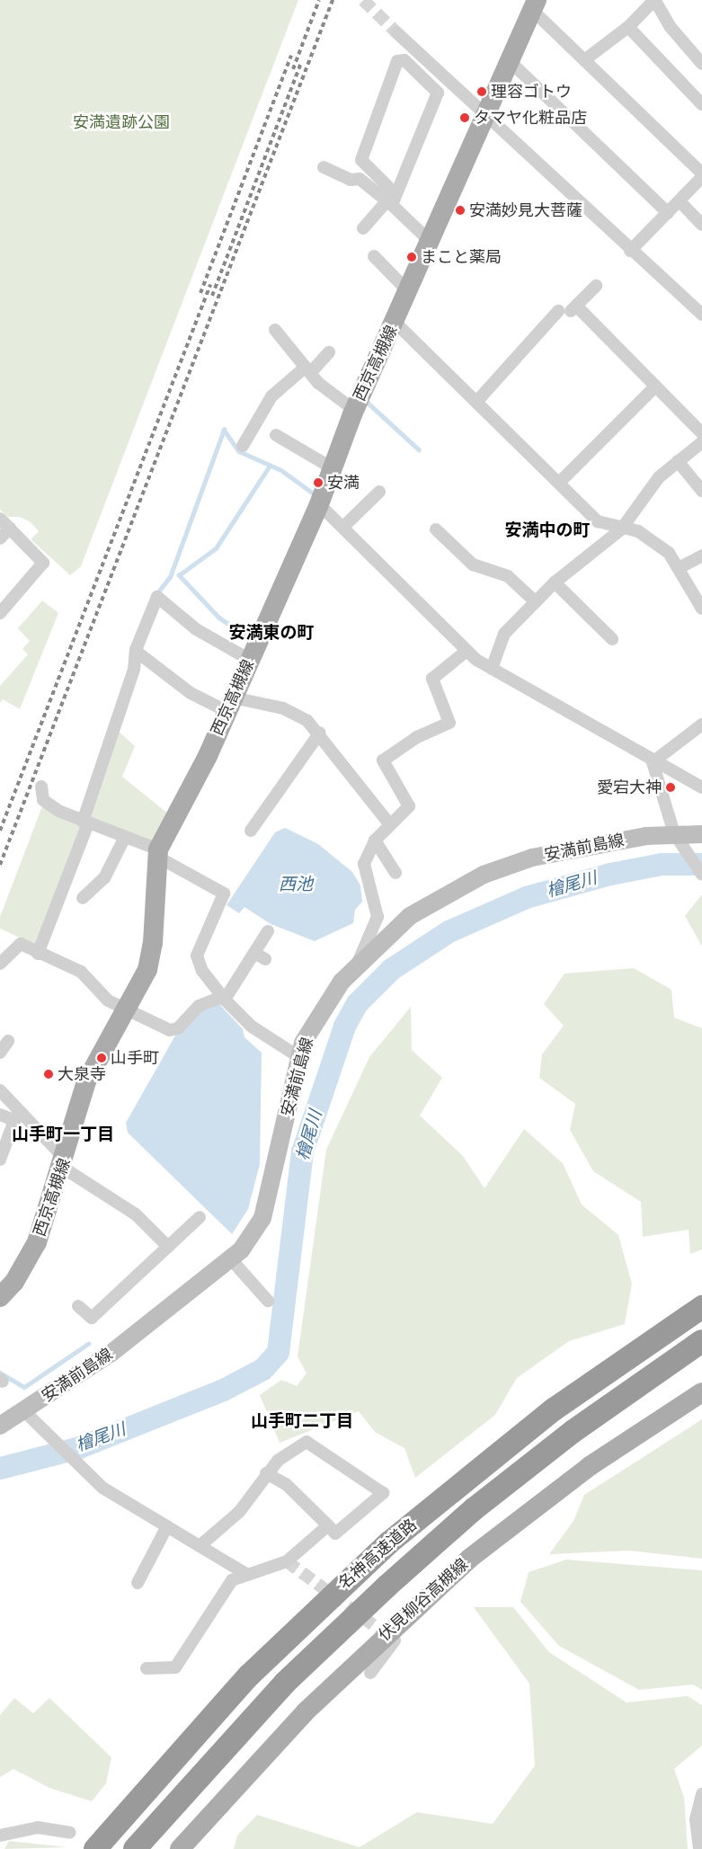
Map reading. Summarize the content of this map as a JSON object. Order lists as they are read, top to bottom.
{
  "streets": {
    "highway": ["名神高速道路"],
    "main road": ["西京高槻線", "安満前島線", "伏見柳谷高槻線"]
  },
  "districts": [
    "安満中の町",
    "安満東の町",
    "山手町一丁目",
    "山手町二丁目"
  ],
  "water": ["西池", "檜尾川"],
  "parks": ["安満遺跡公園"],
  "places": [
    "理容ゴトウ",
    "タマヤ化粧品店",
    "安満妙見大菩薩",
    "まこと薬局",
    "安満",
    "愛宕大神",
    "山手町",
    "大泉寺"
  ]
}
